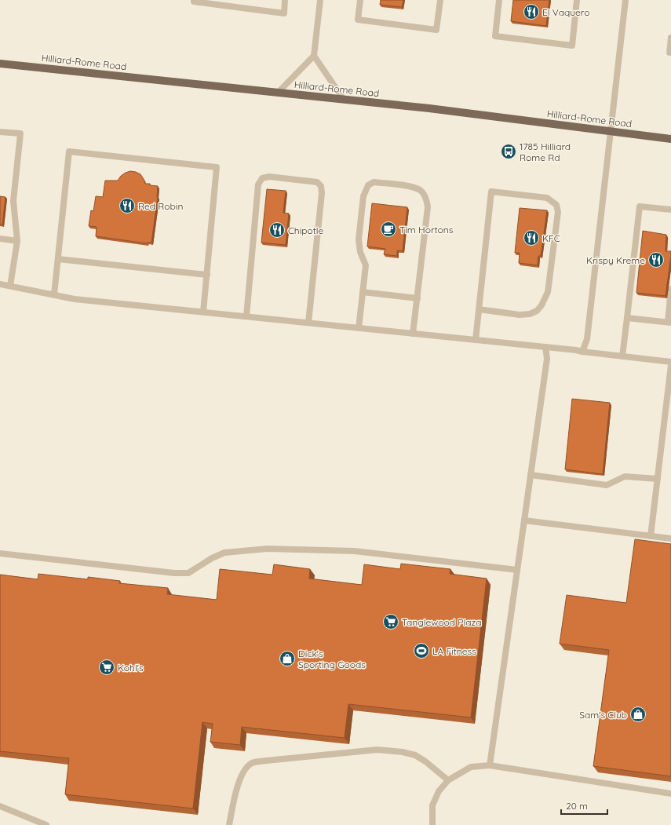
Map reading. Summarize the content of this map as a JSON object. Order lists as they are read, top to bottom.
{
  "streets": {
    "main road": ["Hilliard-Rome Road"]
  },
  "places": {
    "restaurant": [
      "El Vaquero",
      "Red Robin",
      "Chipotle",
      "KFC",
      "Krispy Kreme"
    ],
    "bus stop": ["1785 Hilliard Rome Rd"],
    "cafe": ["Tim Hortons"],
    "supermarket": ["Tanglewood Plaza", "Kohl's"],
    "sports": ["LA Fitness"],
    "shop": ["Dick's Sporting Goods", "Sam's Club"]
  },
  "scale_bar": "20 m"
}
